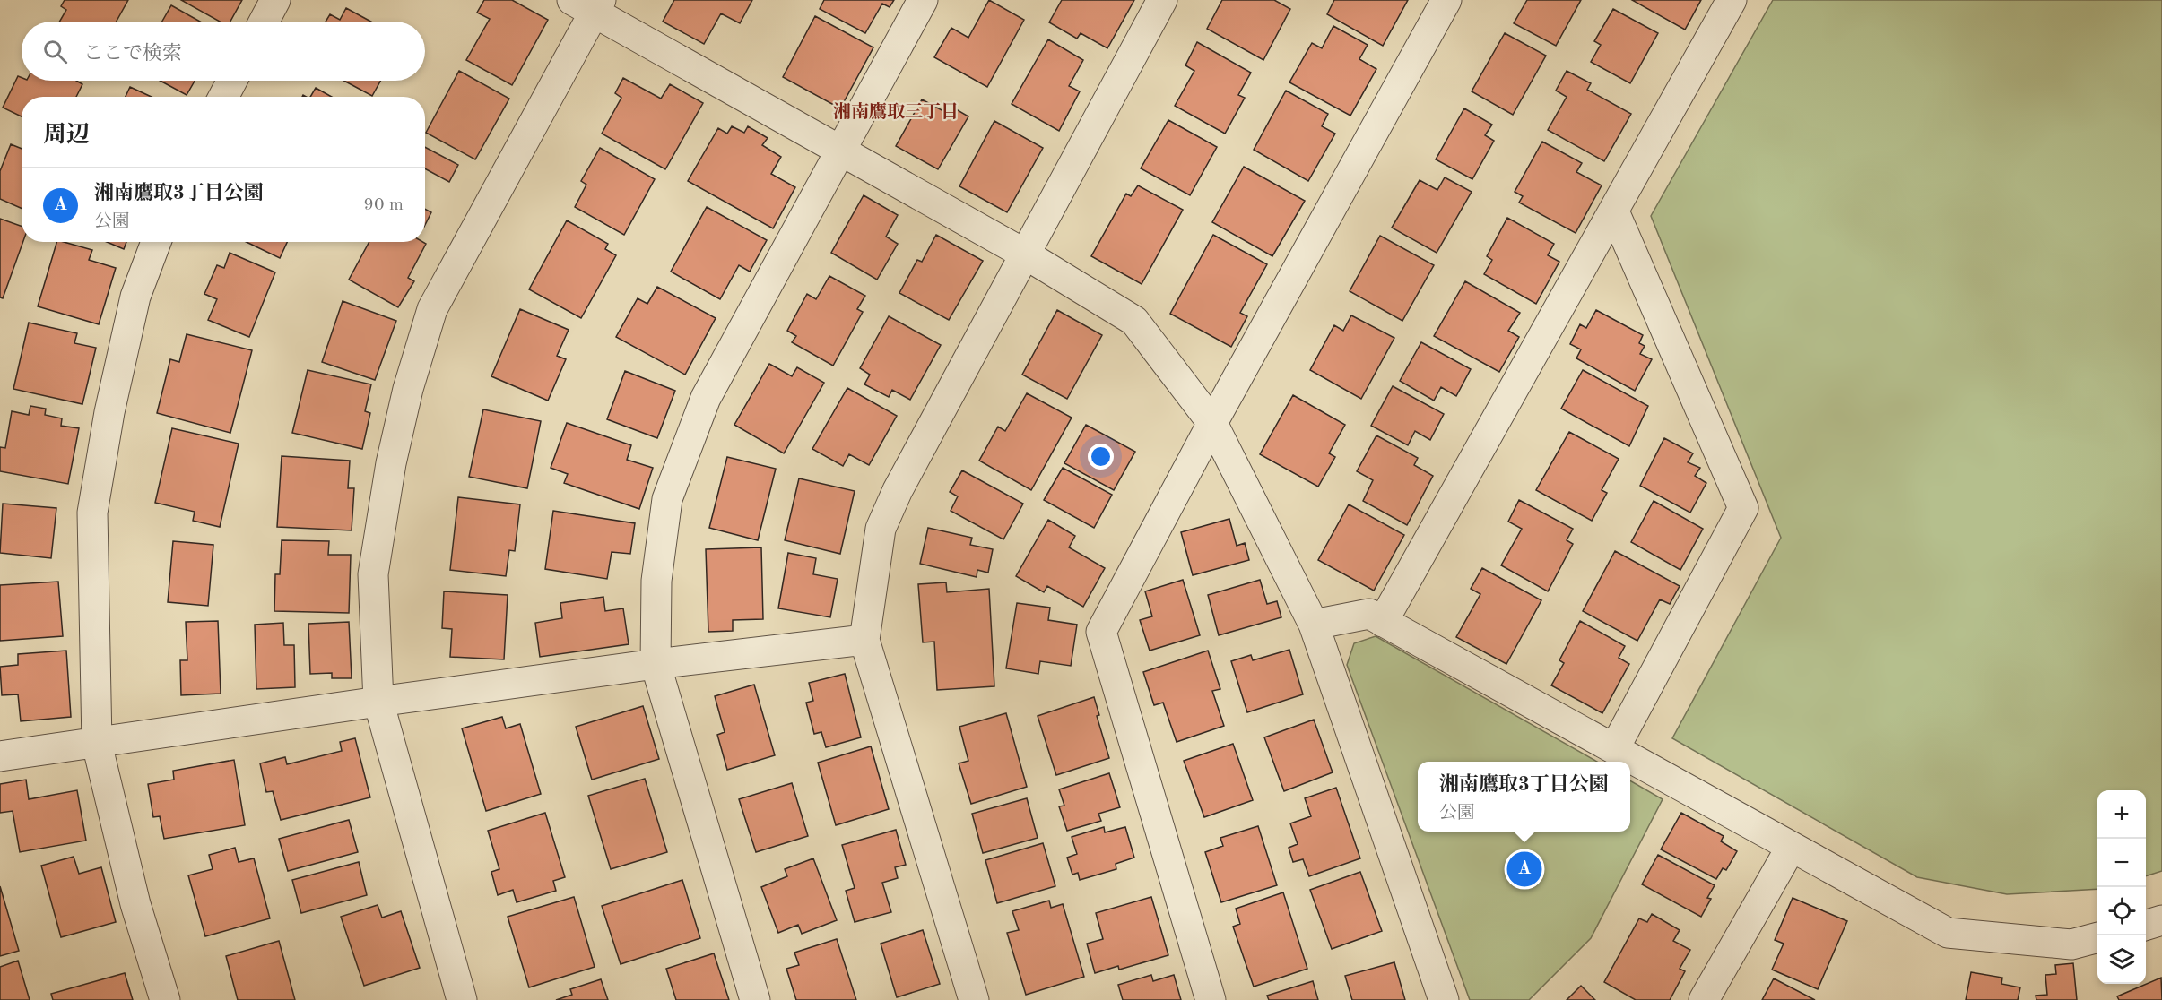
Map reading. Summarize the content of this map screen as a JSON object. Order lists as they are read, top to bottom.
{
  "districts": ["湘南鷹取三丁目"],
  "page": {
    "search": "ここで検索",
    "heading": "周辺",
    "list": [
      {
        "mark": "A",
        "name": "湘南鷹取3丁目公園",
        "note": "公園",
        "value": "90 m"
      }
    ],
    "popup": ["湘南鷹取3丁目公園", "公園"],
    "map_buttons": ["+", "−"],
    "pins": "A"
  }
}
